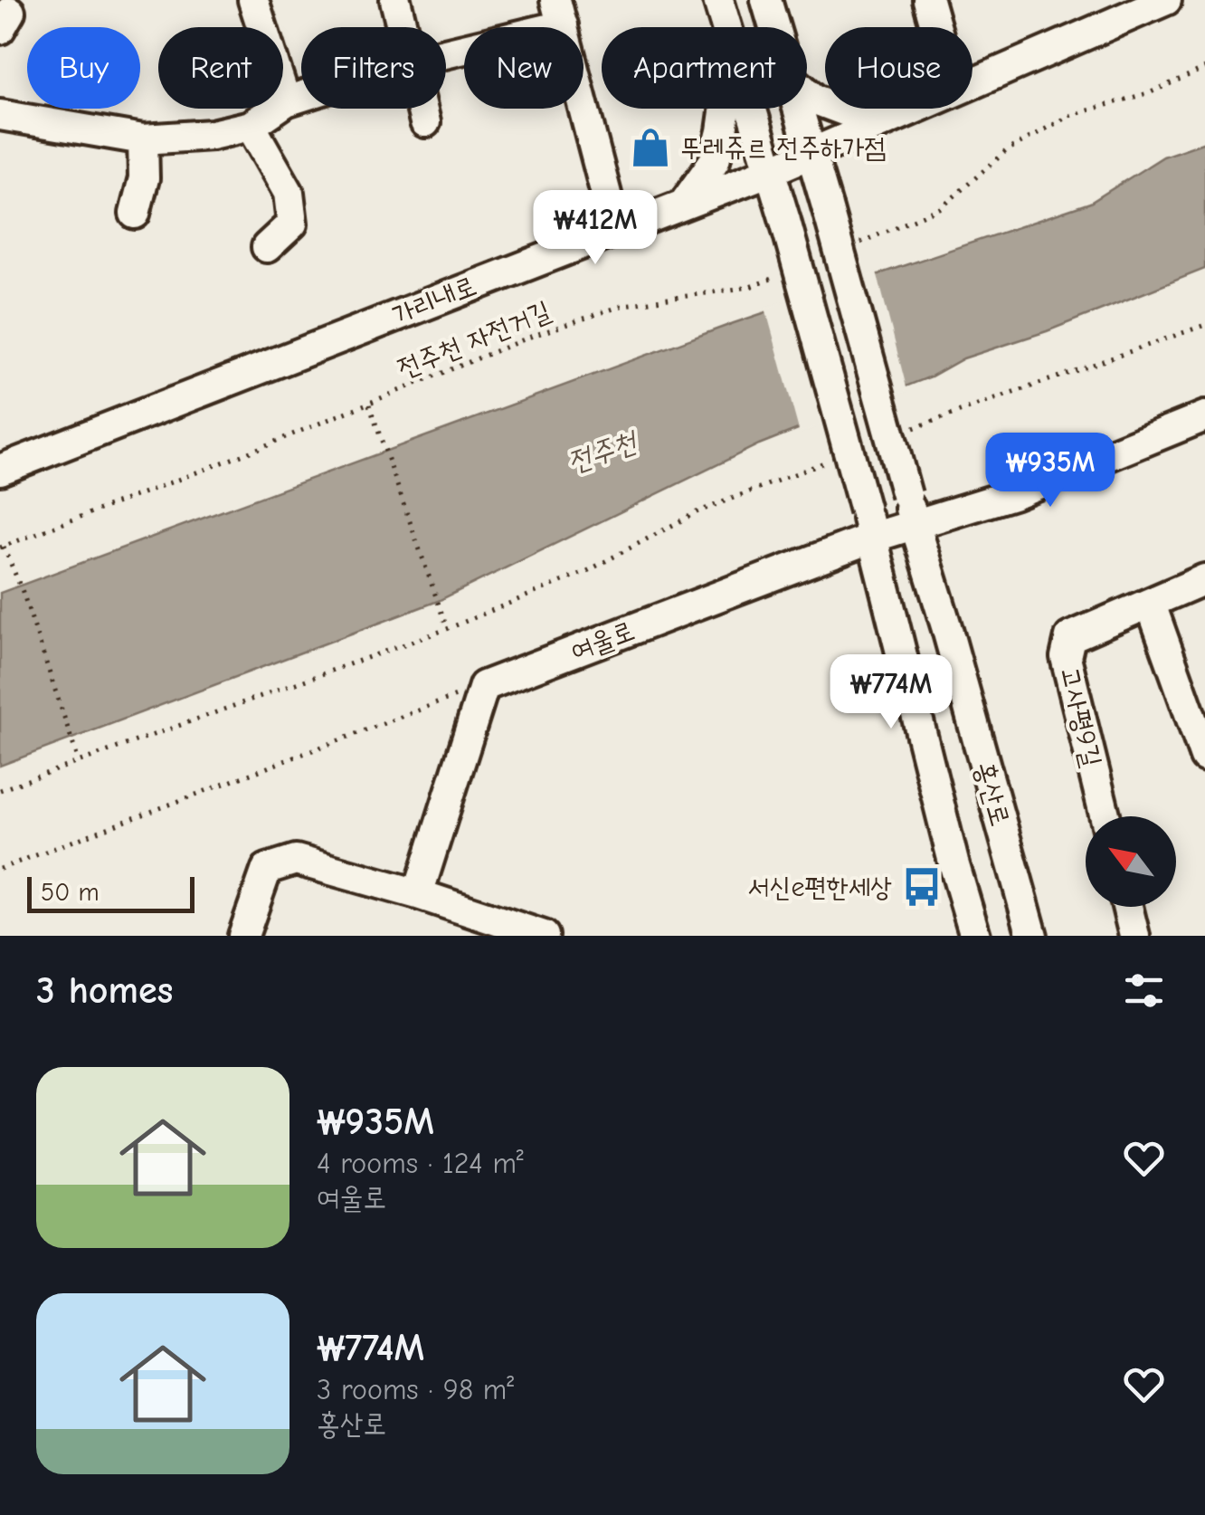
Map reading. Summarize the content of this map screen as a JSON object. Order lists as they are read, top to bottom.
{
  "streets": {
    "street": [
      "가리내로",
      "여울로",
      "고사평9길",
      "홍산로"
    ],
    "path": ["전주천 자전거길"]
  },
  "crossings": [
    ["가리내로", "홍산로"],
    ["여울로", "홍산로"]
  ],
  "water": ["전주천"],
  "places": {
    "shop": ["뚜레쥬르 전주하가점"],
    "bus stop": ["서신e편한세상"]
  },
  "scale_bar": "50 m",
  "north": "top left",
  "page": {
    "chip": [
      "Buy",
      "Rent",
      "Filters",
      "New",
      "Apartment",
      "House"
    ],
    "price": ["₩412M", "₩935M", "₩774M"],
    "scale": "50 m",
    "heading": "3 homes",
    "list": [
      {
        "name": "₩935M",
        "note": "4 rooms · 124 m² · 여울로"
      },
      {
        "name": "₩774M",
        "note": "3 rooms · 98 m² · 홍산로"
      }
    ]
  }
}
